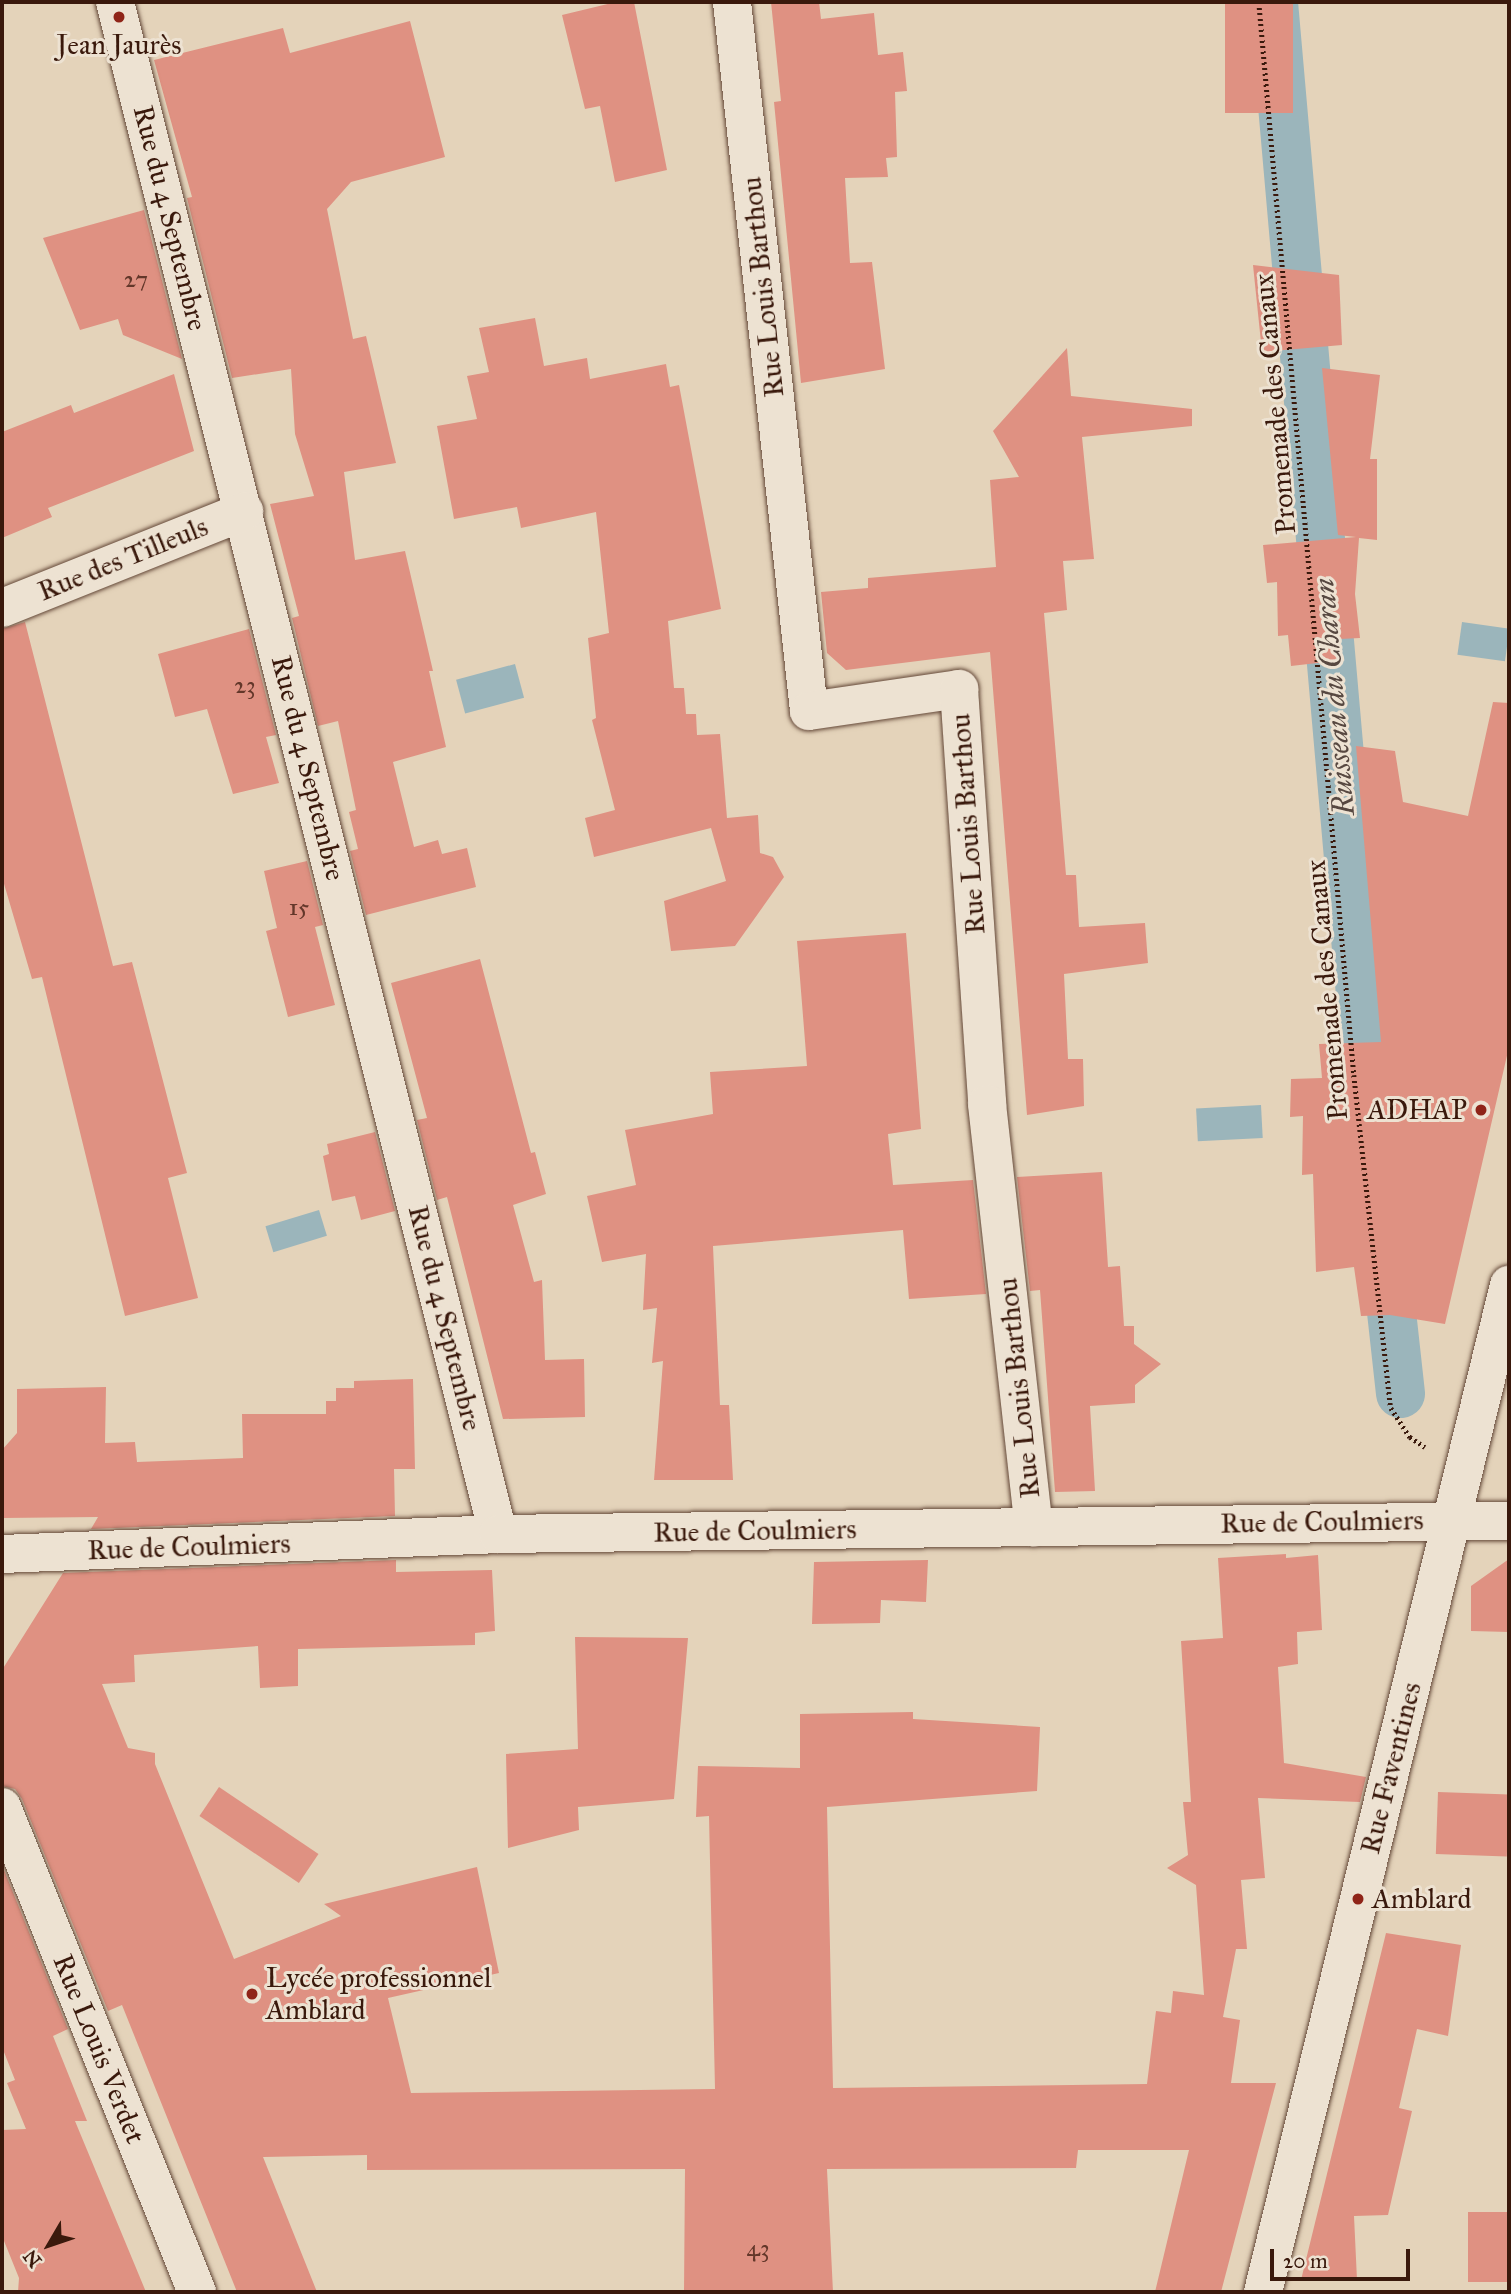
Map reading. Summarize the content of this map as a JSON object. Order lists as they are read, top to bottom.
{
  "streets": {
    "street": [
      "Rue du 4 Septembre",
      "Rue Louis Barthou",
      "Rue des Tilleuls",
      "Rue de Coulmiers",
      "Rue Faventines",
      "Rue Louis Verdet"
    ],
    "path": ["Promenade des Canaux"]
  },
  "crossings": [
    ["Rue du 4 Septembre", "Rue des Tilleuls"],
    ["Rue du 4 Septembre", "Rue de Coulmiers"],
    ["Rue Louis Barthou", "Rue de Coulmiers"],
    ["Rue de Coulmiers", "Rue Faventines"]
  ],
  "water": ["Ruisseau du Charan"],
  "places": [
    "Jean Jaurès",
    "ADHAP",
    "Amblard",
    "Lycée professionnel Amblard"
  ],
  "house_numbers": [
    "27",
    "23",
    "15",
    "43"
  ],
  "scale_bar": "20 m",
  "north": "bottom left"
}
